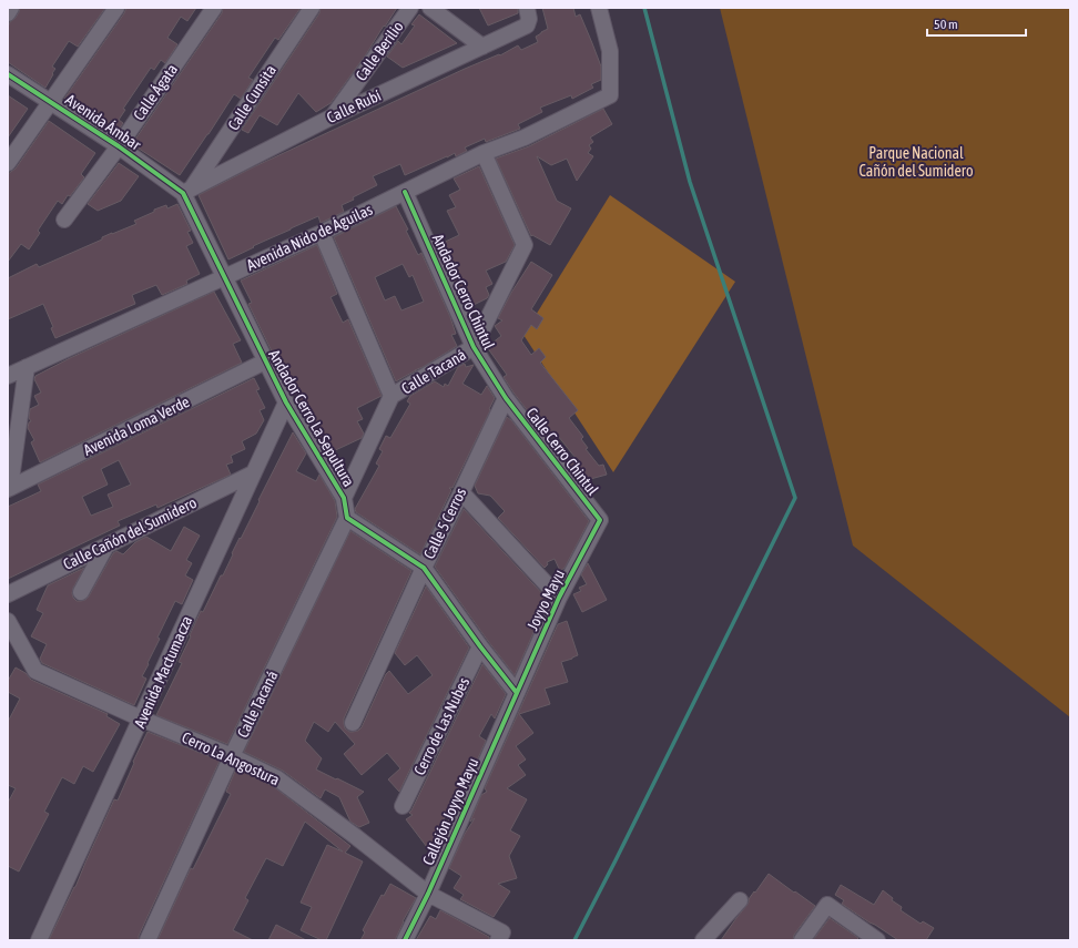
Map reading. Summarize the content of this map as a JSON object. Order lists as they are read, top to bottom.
{
  "streets": {
    "street": [
      "Calle Berilio",
      "Calle Ágata",
      "Calle Cunsita",
      "Calle Rubí",
      "Avenida Ámbar",
      "Avenida Nido de Águilas",
      "Andador Cerro Chintul",
      "Calle Tacaná",
      "Andador Cerro La Sepultura",
      "Avenida Loma Verde",
      "Calle Cerro Chintul",
      "Calle 5 Cerros",
      "Calle Cañón del Sumidero",
      "Joyyo Mayu",
      "Avenida Mactumacza",
      "Cerro de Las Nubes",
      "Cerro La Angostura",
      "Callejón Joyyo Mayu"
    ]
  },
  "crossings": [
    ["Calle Berilio", "Calle Rubí"],
    ["Calle Ágata", "Avenida Ámbar"],
    ["Calle Cunsita", "Calle Rubí"],
    ["Calle Cunsita", "Avenida Ámbar"],
    ["Calle Cunsita", "Andador Cerro La Sepultura"],
    ["Calle Rubí", "Avenida Ámbar"],
    ["Calle Rubí", "Andador Cerro La Sepultura"],
    ["Avenida Ámbar", "Andador Cerro La Sepultura"],
    ["Avenida Nido de Águilas", "Andador Cerro Chintul"],
    ["Avenida Nido de Águilas", "Calle Tacaná"],
    ["Avenida Nido de Águilas", "Andador Cerro La Sepultura"],
    ["Andador Cerro Chintul", "Calle Tacaná"],
    ["Andador Cerro Chintul", "Calle Cerro Chintul"],
    ["Andador Cerro Chintul", "Calle 5 Cerros"],
    ["Calle Tacaná", "Andador Cerro La Sepultura"],
    ["Calle Tacaná", "Cerro La Angostura"],
    ["Andador Cerro La Sepultura", "Avenida Loma Verde"],
    ["Andador Cerro La Sepultura", "Avenida Mactumacza"],
    ["Calle Cerro Chintul", "Calle 5 Cerros"],
    ["Calle Cerro Chintul", "Joyyo Mayu"],
    ["Calle Cañón del Sumidero", "Avenida Mactumacza"],
    ["Joyyo Mayu", "Callejón Joyyo Mayu"],
    ["Avenida Mactumacza", "Cerro La Angostura"],
    ["Cerro La Angostura", "Callejón Joyyo Mayu"]
  ],
  "parks": ["Parque Nacional Cañón del Sumidero"],
  "scale_bar": "50 m"
}
